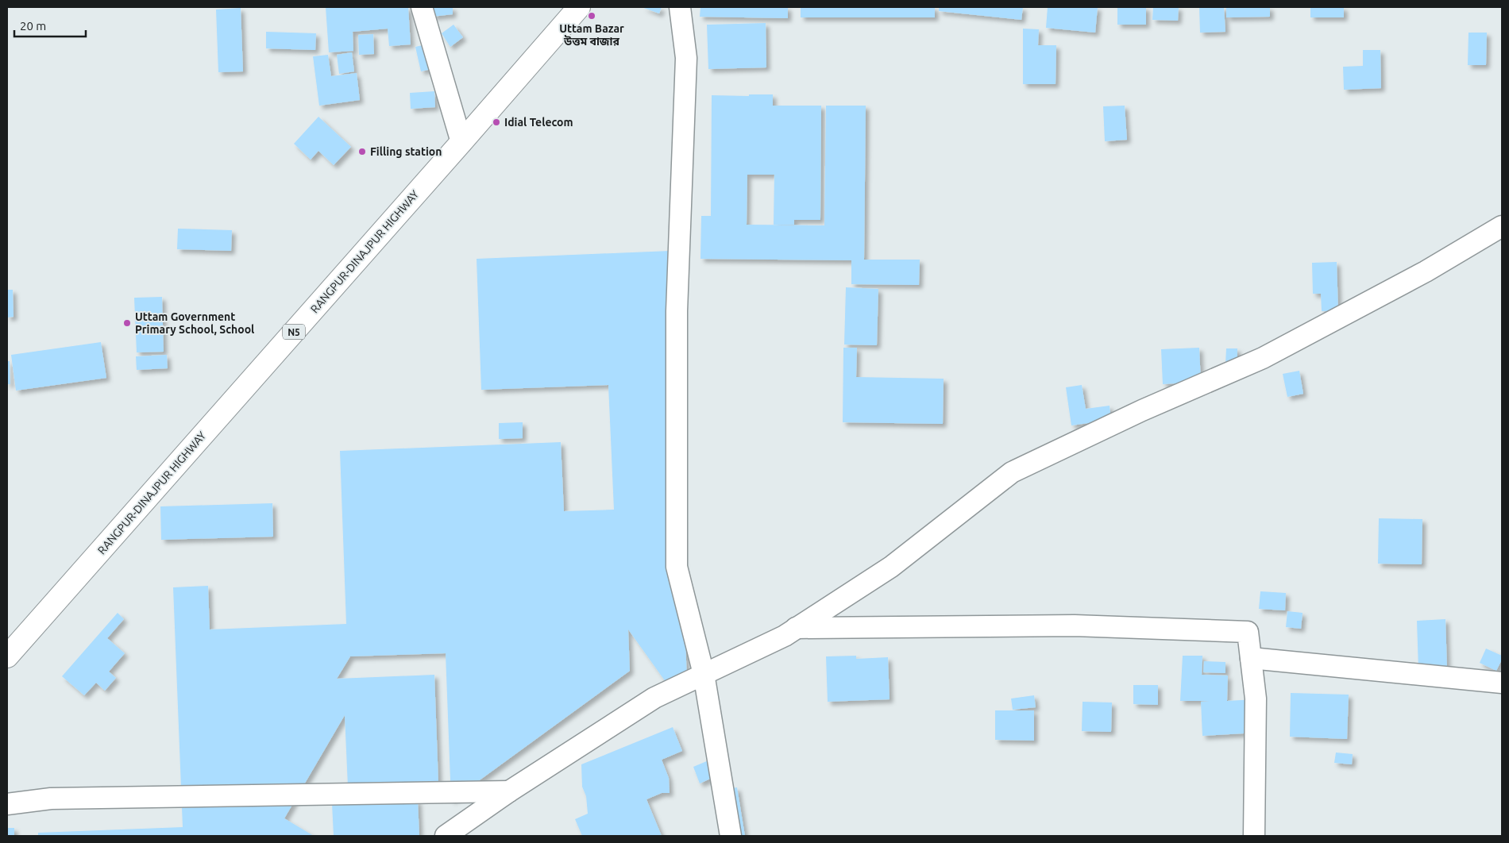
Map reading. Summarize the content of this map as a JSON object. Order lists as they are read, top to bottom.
{
  "streets": {
    "highway": ["RANGPUR-DINAJPUR HIGHWAY", "N5"]
  },
  "places": [
    "Uttam Bazar উত্তম বাজার",
    "Idial Telecom",
    "Filling station",
    "Uttam Government Primary School, School"
  ],
  "scale_bar": "20 m"
}
